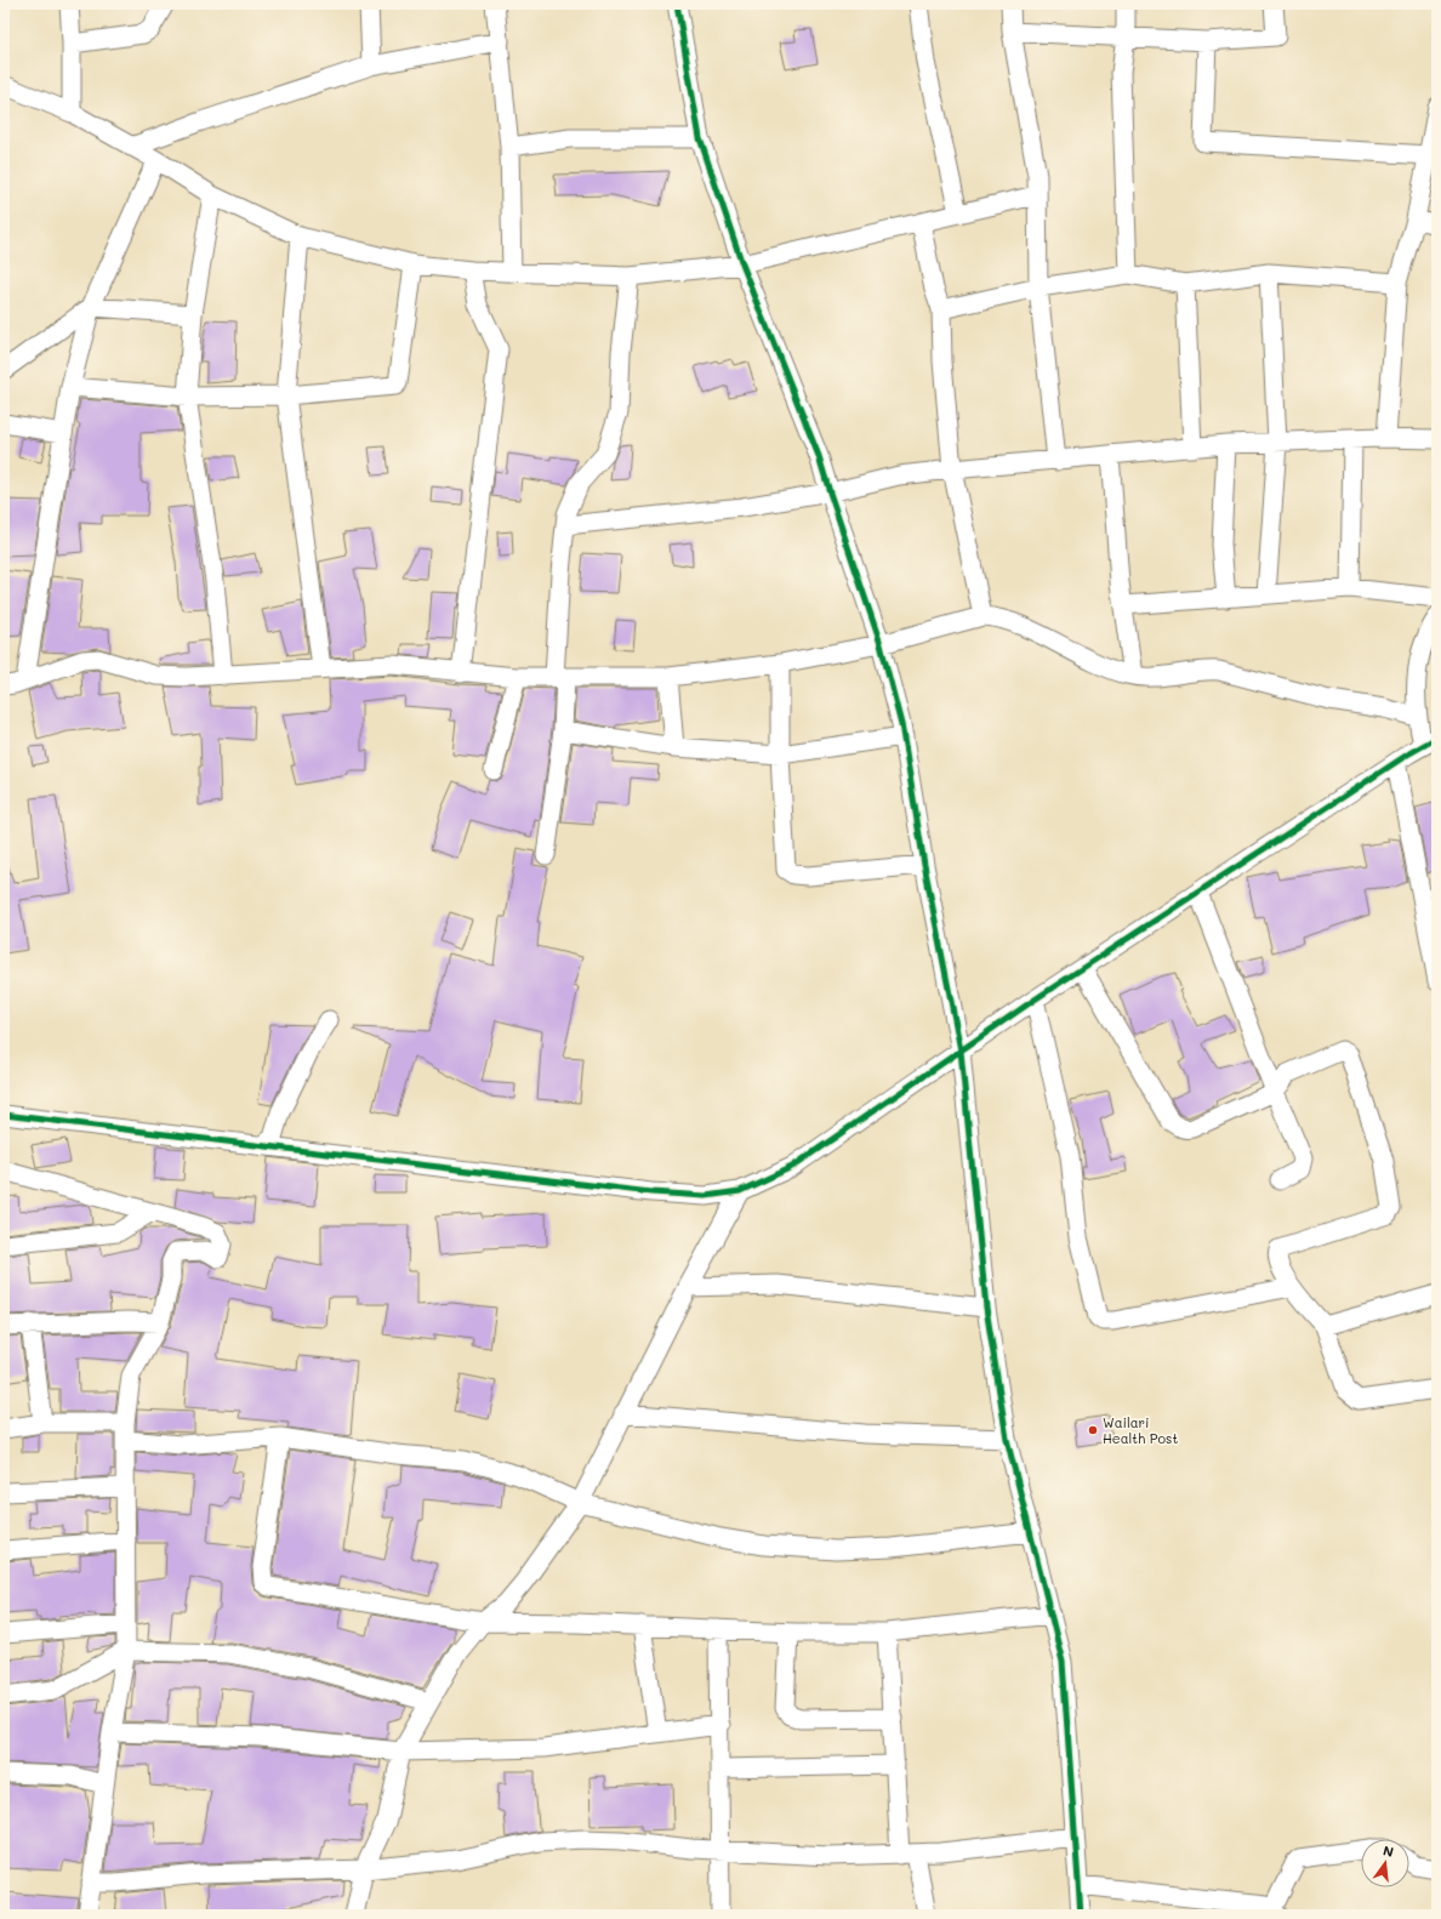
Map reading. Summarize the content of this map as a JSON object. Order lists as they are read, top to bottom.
{
  "places": ["Wailari Health Post"],
  "north": "top"
}
